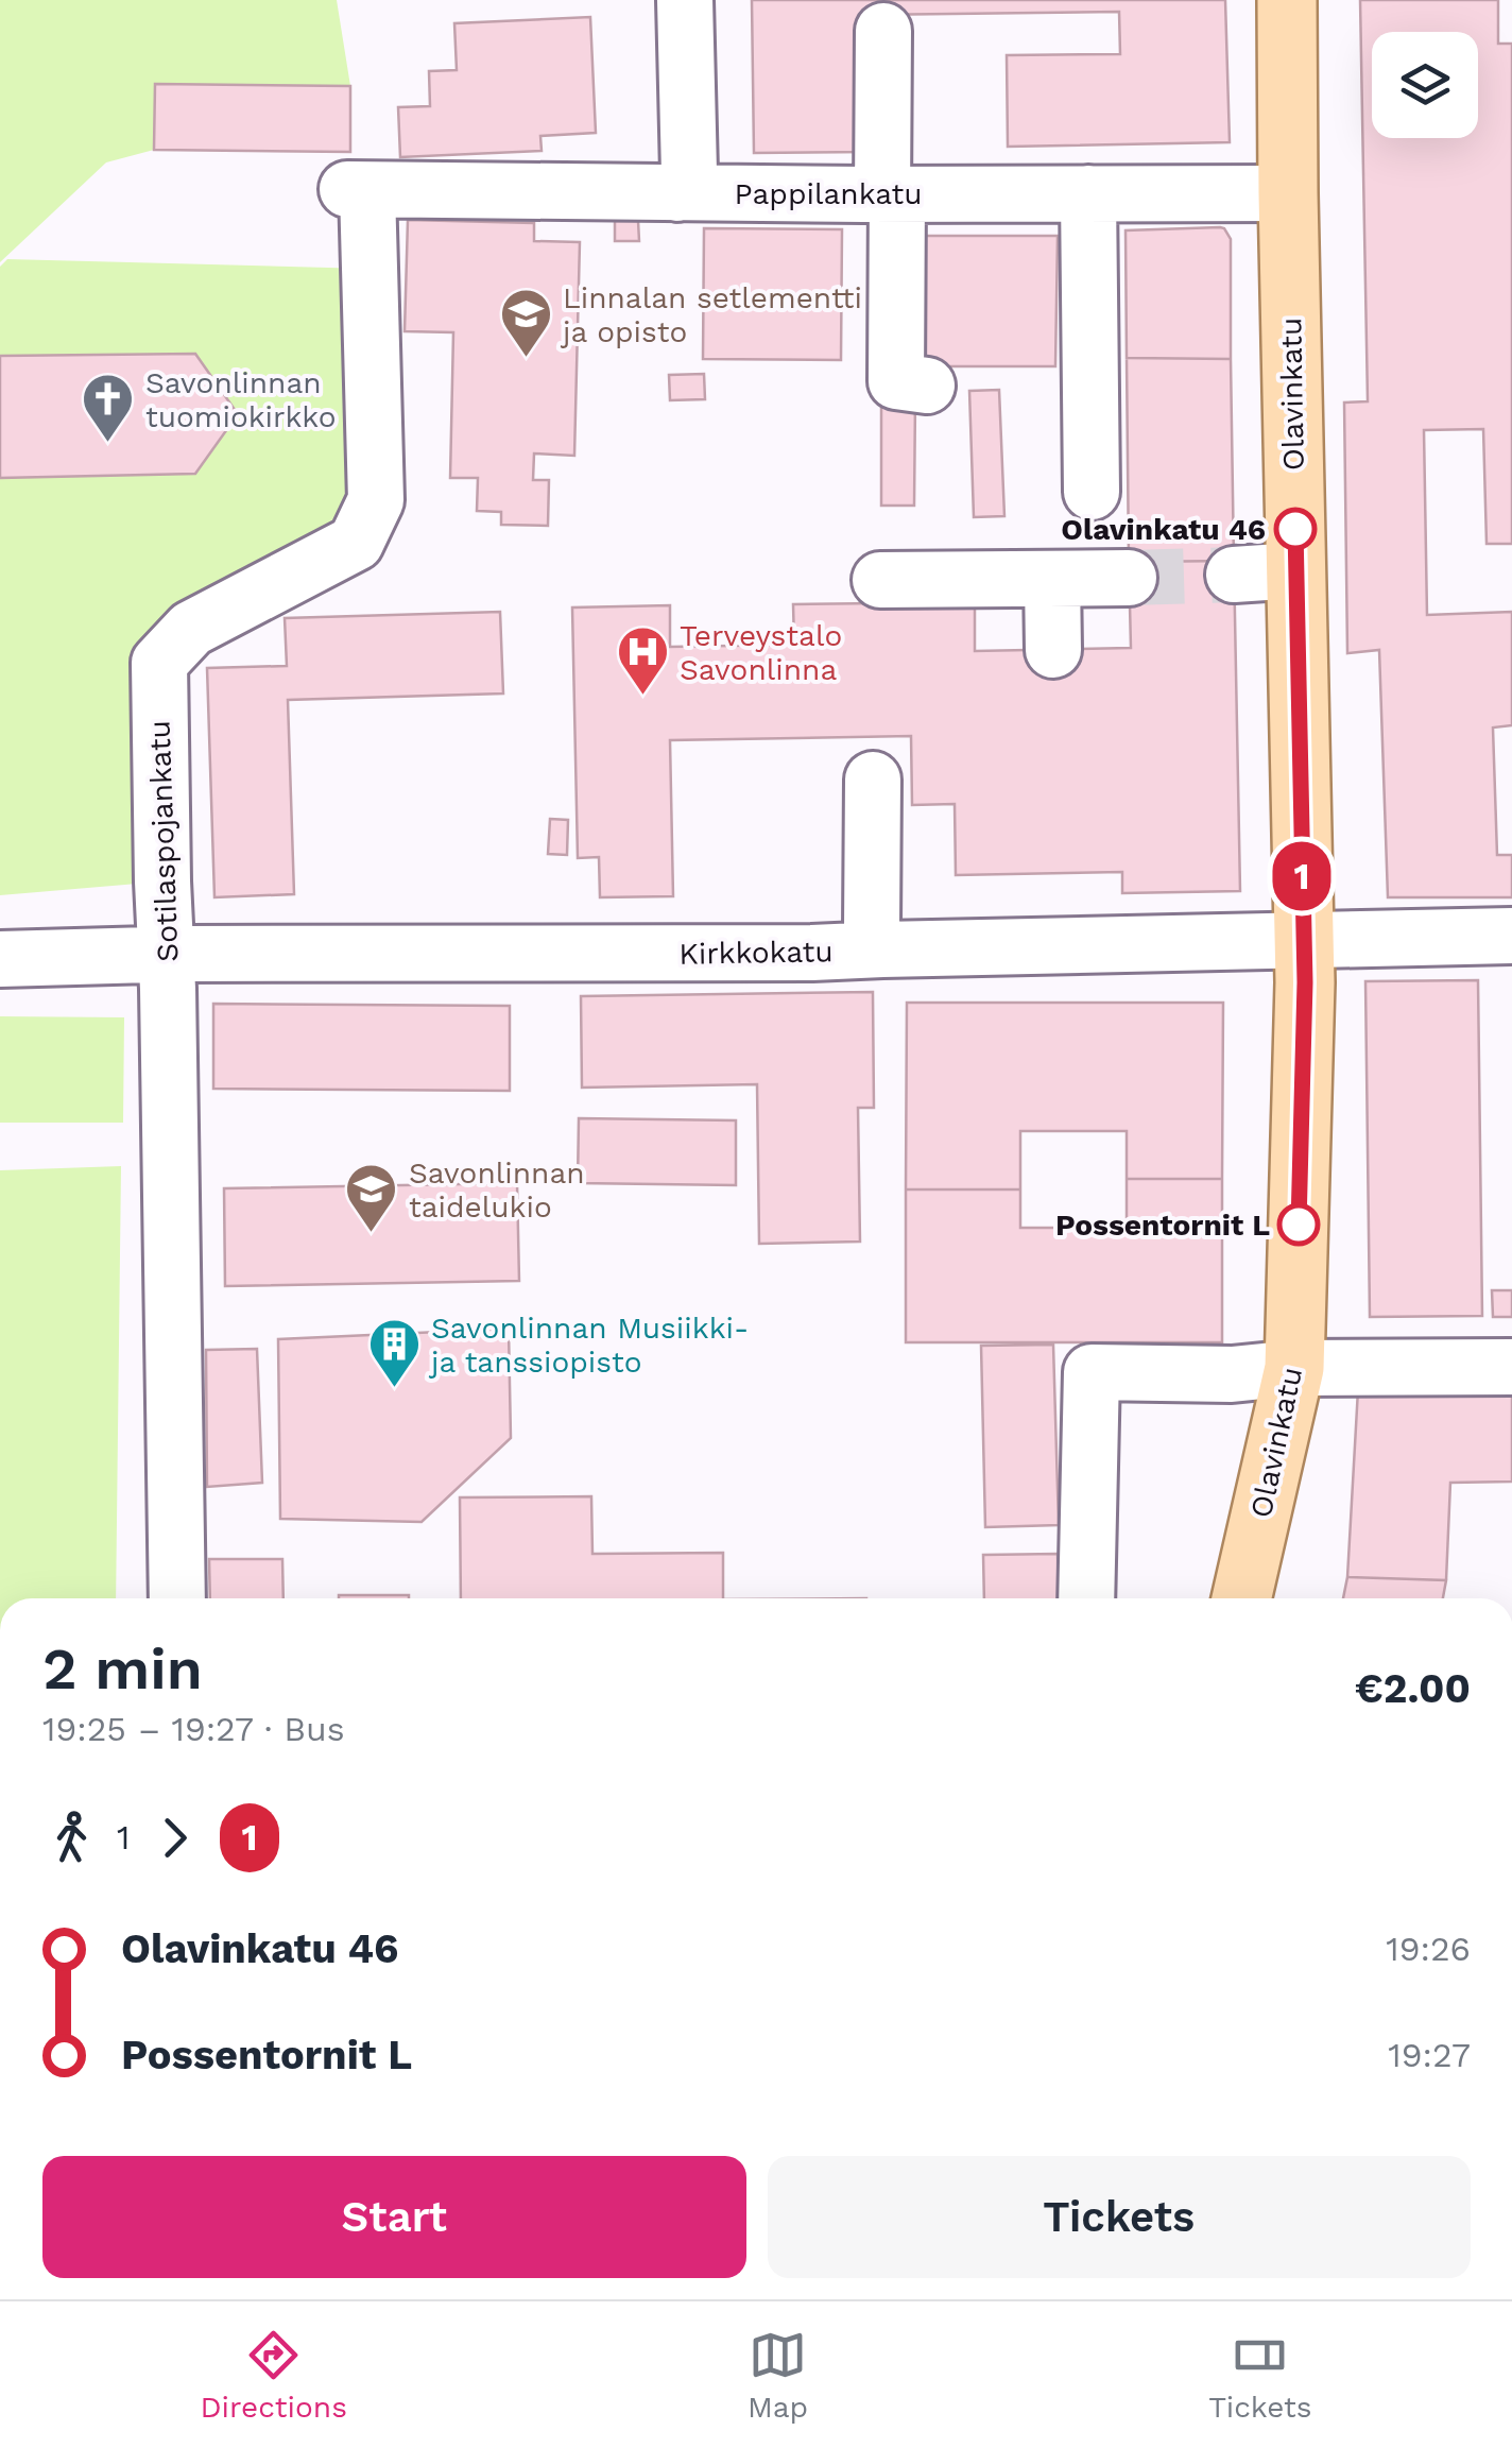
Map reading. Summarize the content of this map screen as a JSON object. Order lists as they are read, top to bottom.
{
  "streets": {
    "main road": ["Olavinkatu"],
    "street": ["Pappilankatu", "Sotilaspojankatu", "Kirkkokatu"]
  },
  "crossings": [
    ["Pappilankatu", "Olavinkatu"],
    ["Pappilankatu", "Sotilaspojankatu"],
    ["Olavinkatu", "Kirkkokatu"],
    ["Sotilaspojankatu", "Kirkkokatu"]
  ],
  "places": {
    "school or university": ["Linnalan setlementti ja opisto", "Savonlinnan taidelukio"],
    "church": ["Savonlinnan tuomiokirkko"],
    "other": ["Olavinkatu 46", "Possentornit L"],
    "hospital": ["Terveystalo Savonlinna"],
    "building": ["Savonlinnan Musiikki- ja tanssiopisto"]
  },
  "lines": ["bus line 1"],
  "page": {
    "on_map": "1",
    "heading": ["2 min", "19:25 – 19:27 · Bus", "€2.00"],
    "legs": ["1", "1"],
    "list": [
      {
        "name": "Olavinkatu 46",
        "value": "19:26"
      },
      {
        "name": "Possentornit L",
        "value": "19:27"
      }
    ],
    "buttons": ["Start", "Tickets"],
    "tabs": ["Directions", "Map", "Tickets"]
  }
}
